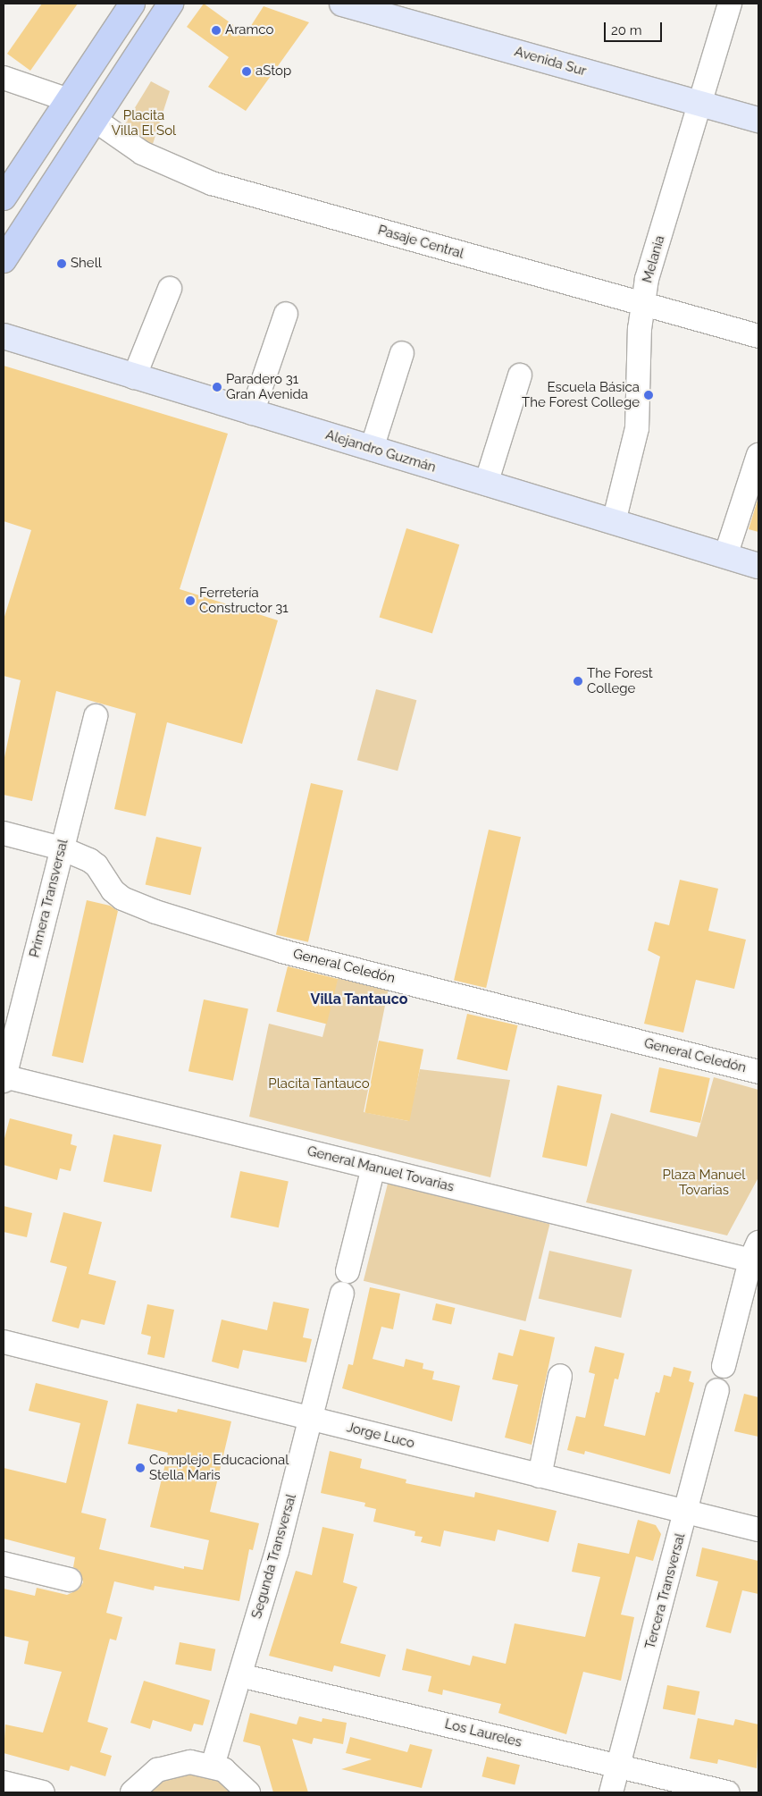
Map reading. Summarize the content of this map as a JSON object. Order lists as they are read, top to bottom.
{
  "streets": {
    "street": [
      "Avenida Sur",
      "Pasaje Central",
      "Melania",
      "Alejandro Guzmán",
      "Primera Transversal",
      "General Celedón",
      "General Manuel Tovarias",
      "Jorge Luco",
      "Segunda Transversal",
      "Tercera Transversal",
      "Los Laureles"
    ]
  },
  "crossings": [
    ["Avenida Sur", "Melania"],
    ["Pasaje Central", "Melania"],
    ["Melania", "Alejandro Guzmán"],
    ["Primera Transversal", "General Celedón"],
    ["Primera Transversal", "General Manuel Tovarias"],
    ["General Manuel Tovarias", "Segunda Transversal"],
    ["Jorge Luco", "Segunda Transversal"],
    ["Jorge Luco", "Tercera Transversal"],
    ["Segunda Transversal", "Los Laureles"],
    ["Tercera Transversal", "Los Laureles"]
  ],
  "districts": ["Villa Tantauco"],
  "parks": ["Placita Villa El Sol", "Placita Tantauco", "Plaza Manuel Tovarias"],
  "places": [
    "Aramco",
    "aStop",
    "Shell",
    "Paradero 31 Gran Avenida",
    "Escuela Básica The Forest College",
    "Ferretería Constructor 31",
    "The Forest College",
    "Complejo Educacional Stella Maris"
  ],
  "scale_bar": "20 m"
}
